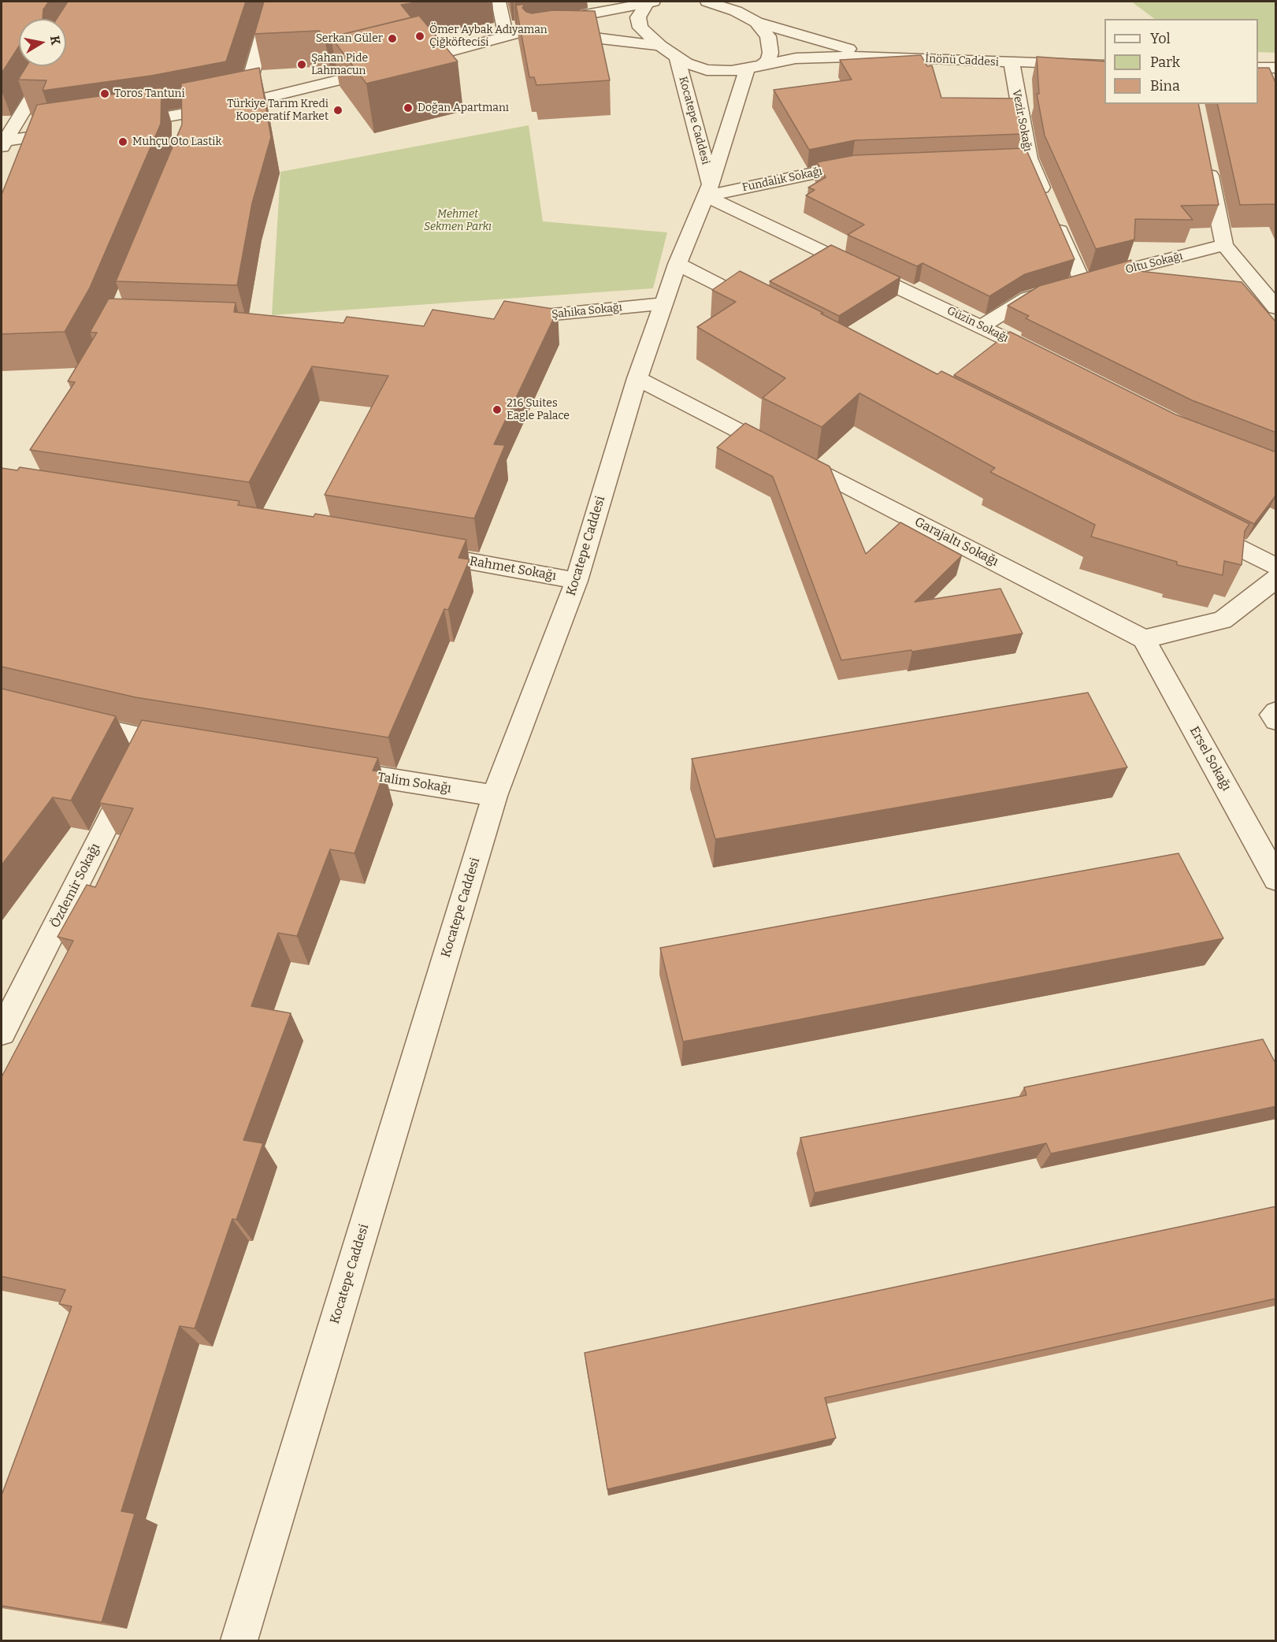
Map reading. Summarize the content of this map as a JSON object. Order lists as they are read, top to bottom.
{
  "streets": {
    "street": [
      "İnönü Caddesi",
      "Kocatepe Caddesi",
      "Vezir Sokağı",
      "Fundalık Sokağı",
      "Oltu Sokağı",
      "Şahika Sokağı",
      "Güzin Sokağı",
      "Garajaltı Sokağı",
      "Rahmet Sokağı",
      "Ersel Sokağı",
      "Talim Sokağı",
      "Özdemir Sokağı"
    ]
  },
  "crossings": [
    ["İnönü Caddesi", "Kocatepe Caddesi"],
    ["İnönü Caddesi", "Vezir Sokağı"],
    ["Kocatepe Caddesi", "Fundalık Sokağı"],
    ["Kocatepe Caddesi", "Şahika Sokağı"],
    ["Kocatepe Caddesi", "Güzin Sokağı"],
    ["Kocatepe Caddesi", "Garajaltı Sokağı"],
    ["Kocatepe Caddesi", "Rahmet Sokağı"],
    ["Kocatepe Caddesi", "Talim Sokağı"],
    ["Fundalık Sokağı", "Güzin Sokağı"],
    ["Oltu Sokağı", "Güzin Sokağı"],
    ["Garajaltı Sokağı", "Ersel Sokağı"]
  ],
  "parks": ["Mehmet Sekmen Parkı"],
  "places": [
    "Ömer Aybak Adıyaman Çiğköftecisi",
    "Serkan Güler",
    "Şahan Pide Lahmacun",
    "Toros Tantuni",
    "Doğan Apartmanı",
    "Türkiye Tarım Kredi Kooperatif Market",
    "Muhçu Oto Lastik",
    "216 Suites Eagle Palace"
  ],
  "legend": ["Yol", "Park", "Bina"],
  "north": "right"
}
